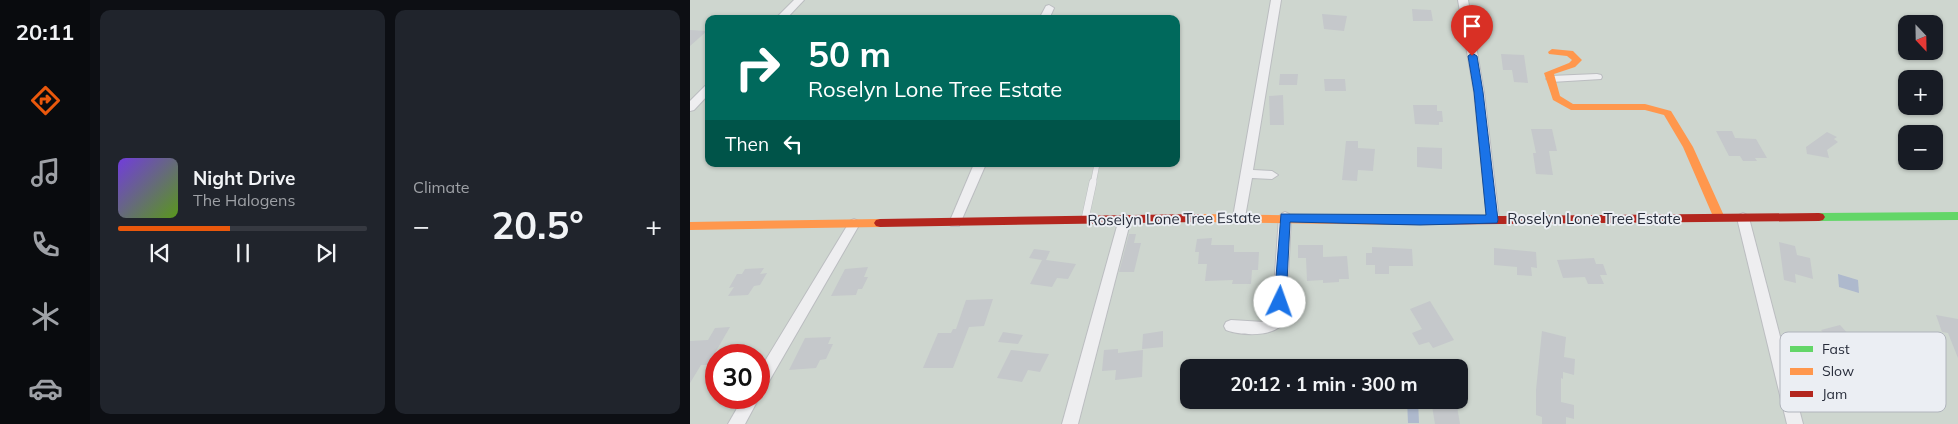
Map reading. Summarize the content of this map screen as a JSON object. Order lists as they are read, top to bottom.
{
  "streets": {
    "street": ["Roselyn Lone Tree Estate"]
  },
  "legend": ["Fast", "Slow", "Jam"],
  "north": "bottom",
  "page": {
    "tabs": "20:11",
    "tile": "Climate",
    "map_buttons": ["+", "−"],
    "turn": ["50 m", "Roselyn Lone Tree Estate"],
    "then": "Then",
    "song": ["Night Drive", "The Halogens"],
    "heat": ["−", "20.5°", "+"],
    "limit": "30",
    "trip": "20:12 · 1 min · 300 m"
  }
}
